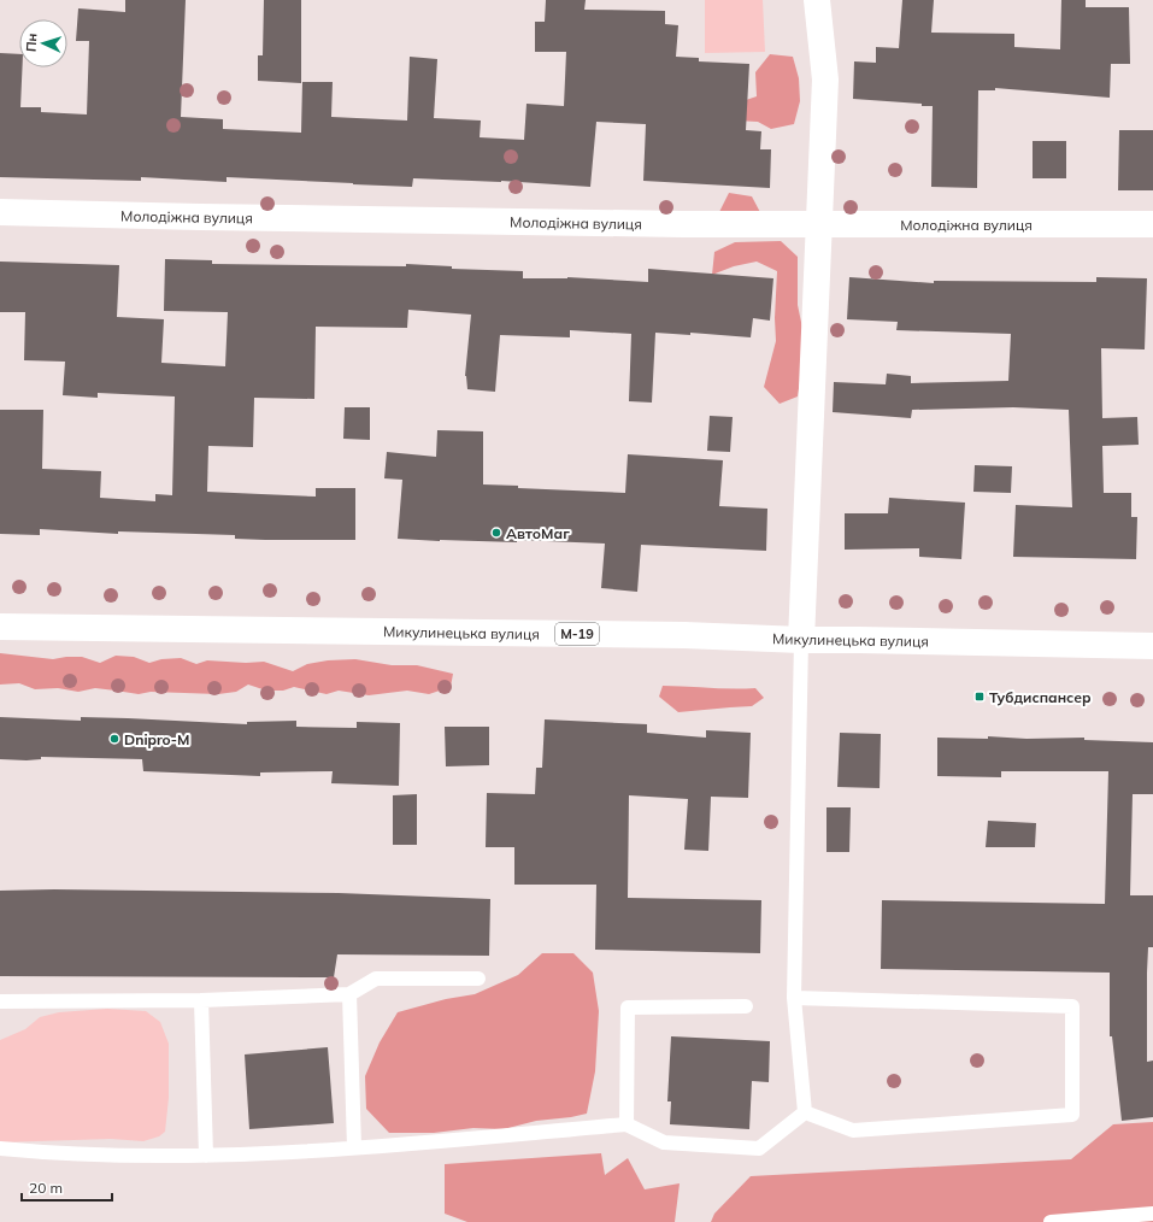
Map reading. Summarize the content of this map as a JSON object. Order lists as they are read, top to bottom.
{
  "streets": {
    "main road": ["Молодіжна вулиця", "Микулинецька вулиця", "М-19"]
  },
  "places": {
    "other": ["АвтоМаг", "Dnipro-M"],
    "transit": ["Тубдиспансер"]
  },
  "scale_bar": "20 m",
  "north": "left"
}
